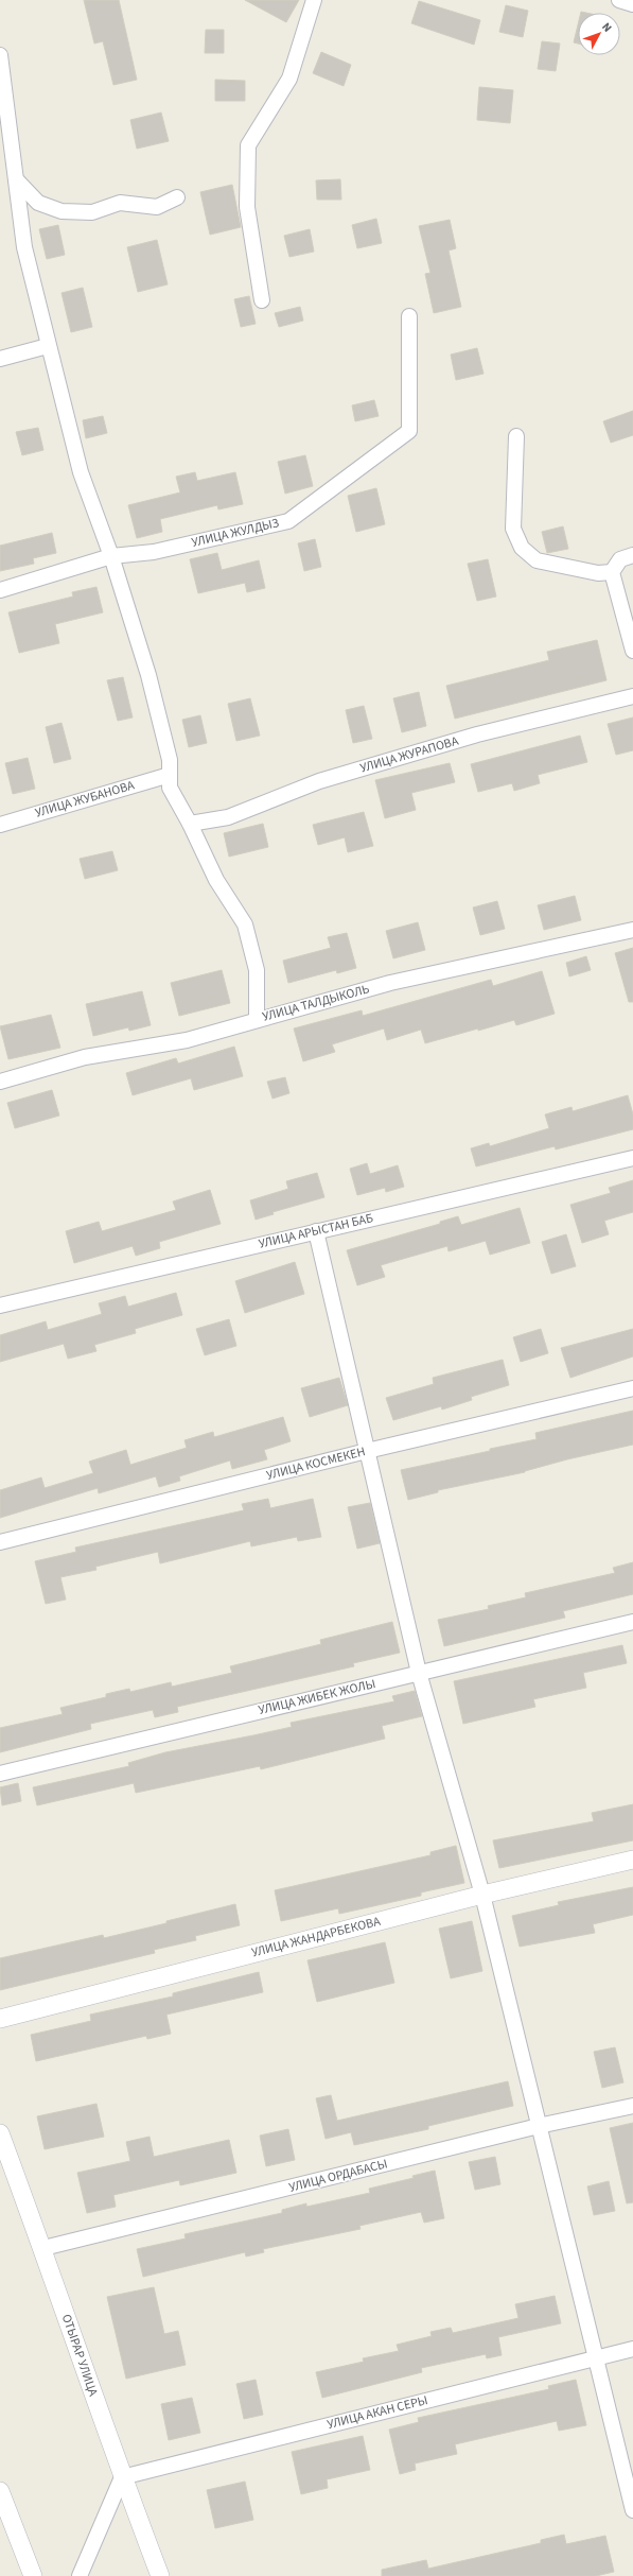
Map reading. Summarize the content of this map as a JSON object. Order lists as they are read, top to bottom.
{
  "streets": {
    "street": [
      "УЛИЦА ЖУЛДЫЗ",
      "УЛИЦА ЖУРАПОВА",
      "УЛИЦА ЖУБАНОВА",
      "УЛИЦА ТАЛДЫКОЛЬ",
      "УЛИЦА АРЫСТАН БАБ",
      "УЛИЦА КОСМЕКЕН",
      "УЛИЦА ЖИБЕК ЖОЛЫ",
      "УЛИЦА ЖАНДАРБЕКОВА",
      "УЛИЦА ОРДАБАСЫ",
      "ОТЫРАР УЛИЦА",
      "УЛИЦА АКАН СЕРЫ"
    ]
  },
  "crossings": [
    ["УЛИЦА ОРДАБАСЫ", "ОТЫРАР УЛИЦА"],
    ["ОТЫРАР УЛИЦА", "УЛИЦА АКАН СЕРЫ"]
  ],
  "north": "top right"
}
